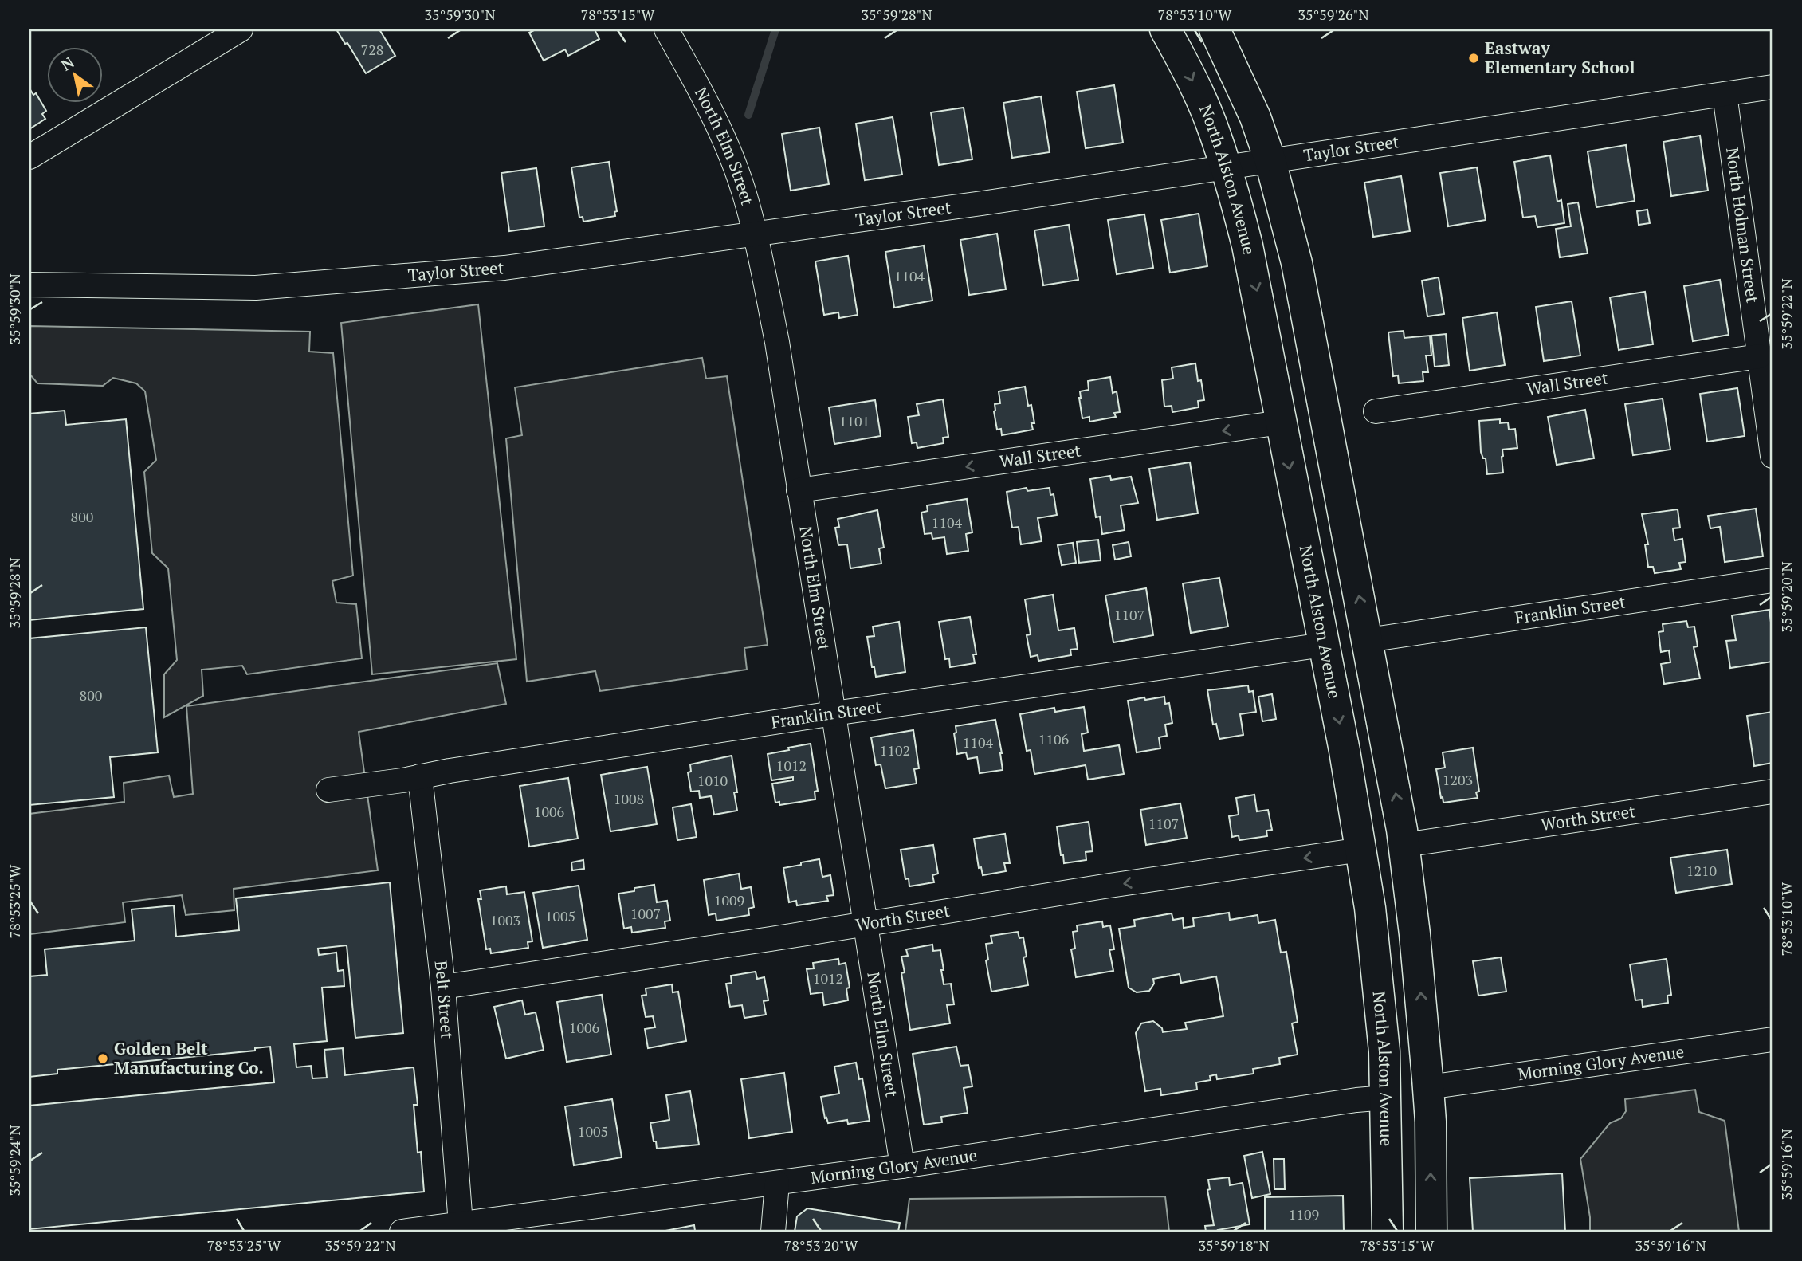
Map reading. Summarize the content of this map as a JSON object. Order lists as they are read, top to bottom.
{
  "streets": {
    "main road": ["North Alston Avenue"],
    "street": [
      "North Elm Street",
      "Taylor Street",
      "North Holman Street",
      "Wall Street",
      "Franklin Street",
      "Worth Street",
      "Belt Street",
      "Morning Glory Avenue"
    ]
  },
  "crossings": [
    ["North Elm Street", "Taylor Street"],
    ["North Elm Street", "Wall Street"],
    ["North Elm Street", "Franklin Street"],
    ["North Elm Street", "Worth Street"],
    ["North Elm Street", "Morning Glory Avenue"],
    ["Taylor Street", "North Alston Avenue"],
    ["Taylor Street", "North Holman Street"],
    ["North Alston Avenue", "Wall Street"],
    ["North Alston Avenue", "Franklin Street"],
    ["North Alston Avenue", "Worth Street"],
    ["North Alston Avenue", "Morning Glory Avenue"],
    ["North Holman Street", "Wall Street"],
    ["Franklin Street", "Belt Street"],
    ["Worth Street", "Belt Street"],
    ["Belt Street", "Morning Glory Avenue"]
  ],
  "one_way": ["Wall Street", "Worth Street"],
  "places": ["Eastway Elementary School", "Golden Belt Manufacturing Co."],
  "house_numbers": [
    "728",
    "1104",
    "1101",
    "800",
    "1104",
    "1107",
    "800",
    "1106",
    "1104",
    "1102",
    "1012",
    "1203",
    "1010",
    "1008",
    "1006",
    "1107",
    "1210",
    "1009",
    "1007",
    "1005",
    "1003",
    "1012",
    "1006",
    "1005",
    "1109"
  ],
  "north": "top left",
  "coordinates": [
    "35°59'30\"N",
    "78°53'15\"W",
    "35°59'28\"N",
    "78°53'10\"W",
    "35°59'26\"N",
    "35°59'22\"N",
    "35°59'20\"N",
    "78°53'25\"W",
    "35°59'24\"N",
    "35°59'16\"N",
    "78°53'20\"W",
    "35°59'18\"N"
  ]
}
